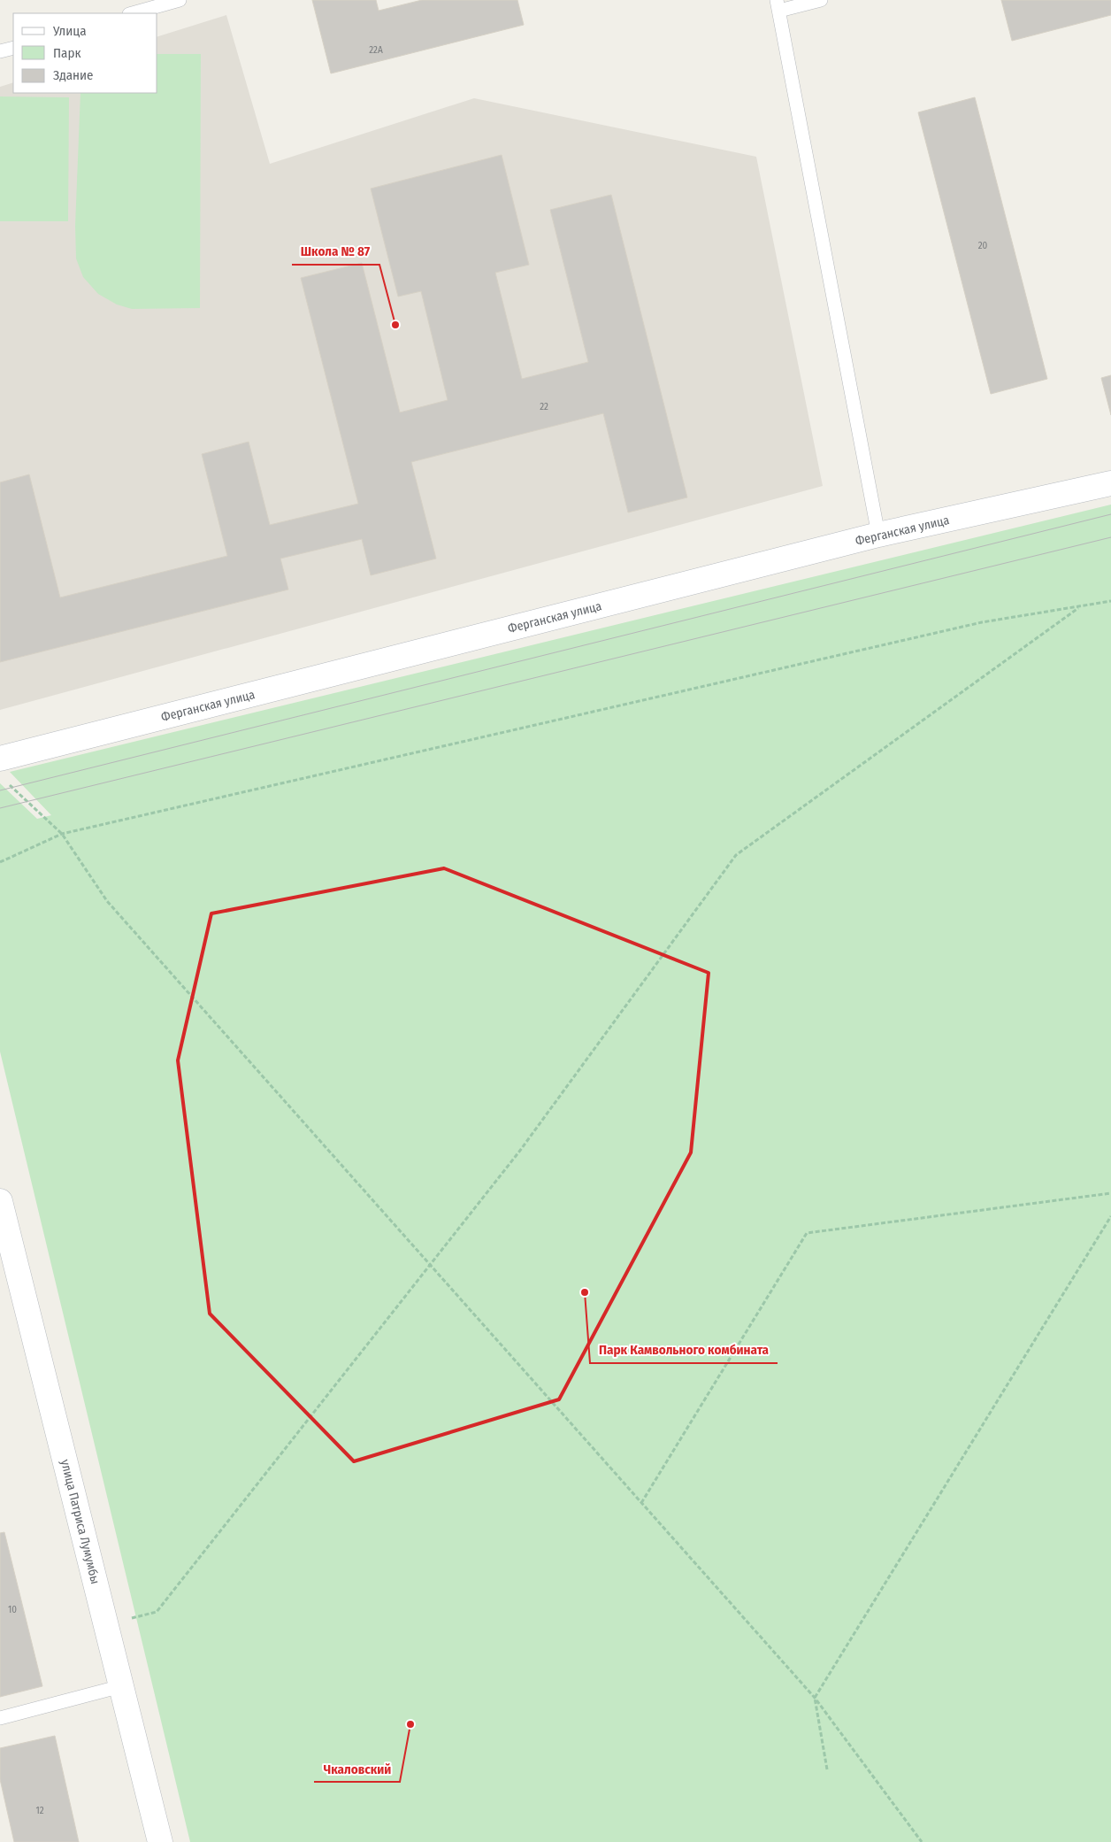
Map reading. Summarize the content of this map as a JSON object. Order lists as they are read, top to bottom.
{
  "streets": {
    "street": ["Ферганская улица", "улица Патриса Лумумбы"]
  },
  "places": ["Школа № 87", "Парк Камвольного комбината", "Чкаловский"],
  "house_numbers": [
    "22А",
    "20",
    "22",
    "10",
    "12"
  ],
  "legend": ["Улица", "Парк", "Здание"]
}
